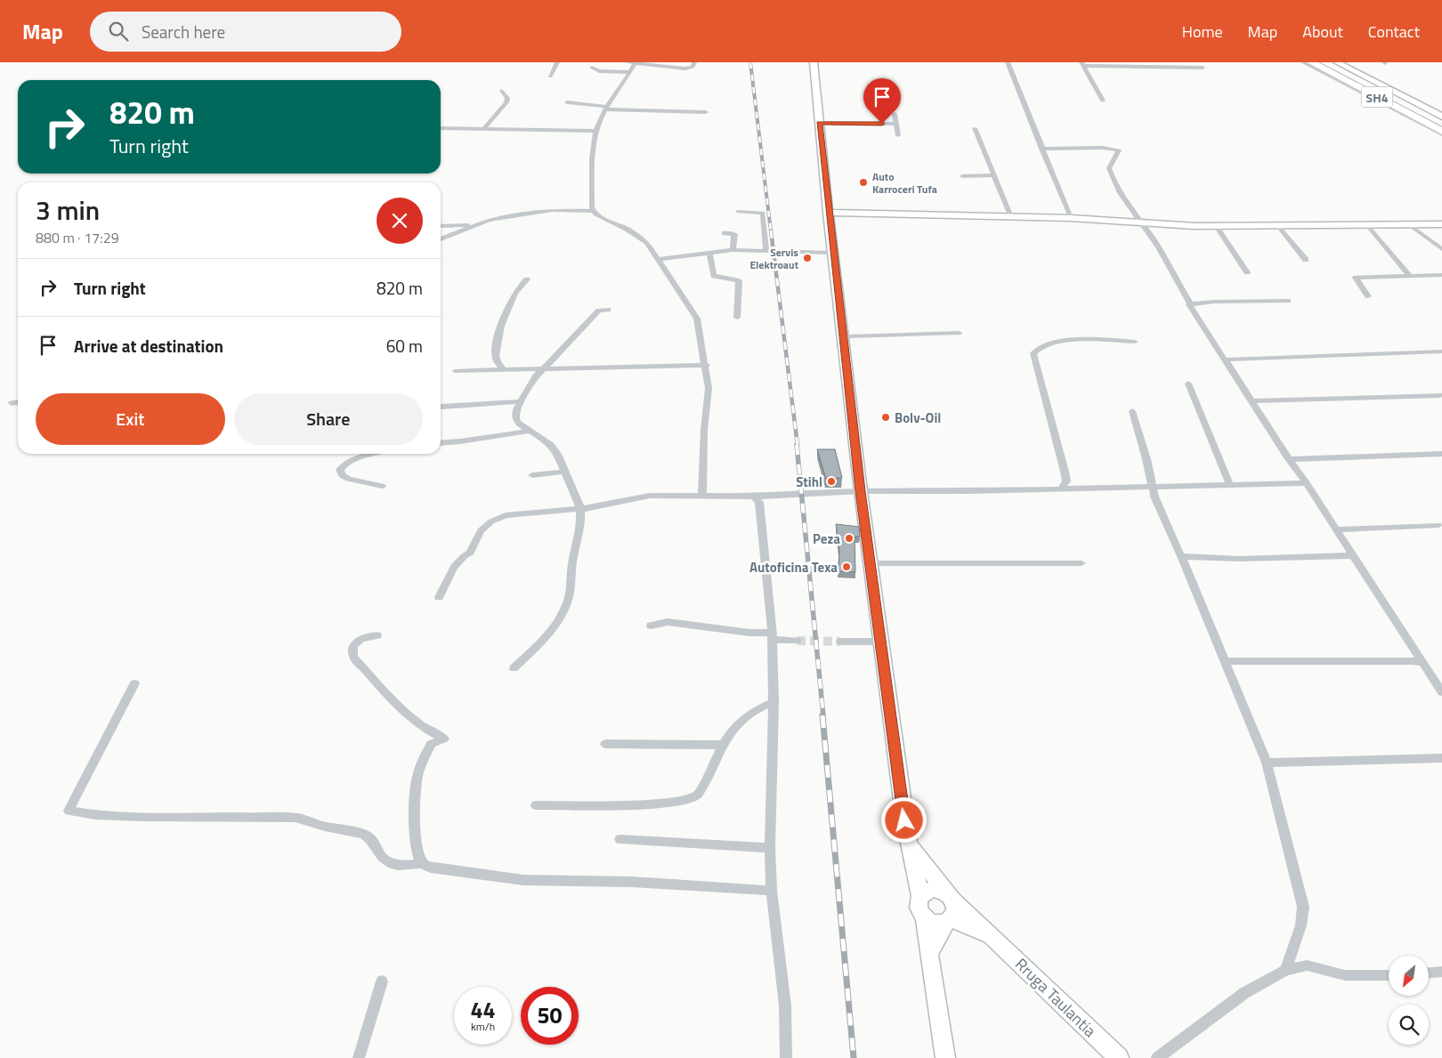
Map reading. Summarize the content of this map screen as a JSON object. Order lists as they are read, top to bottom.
{
  "streets": {
    "highway": ["SH4"],
    "main road": ["Rruga Taulantia"]
  },
  "places": [
    "Auto Karroceri Tufa",
    "Servis Elektroaut",
    "Bolv-Oil",
    "Stihl",
    "Peza",
    "Autoficina Texa"
  ],
  "north": "bottom left",
  "page": {
    "header": "Map",
    "search": "Search here",
    "nav": [
      "Home",
      "Map",
      "About",
      "Contact"
    ],
    "turn": ["820 m", "Turn right"],
    "heading": ["3 min", "880 m · 17:29"],
    "list": [
      {
        "name": "Turn right",
        "value": "820 m"
      },
      {
        "name": "Arrive at destination",
        "value": "60 m"
      }
    ],
    "buttons": ["Exit", "Share"],
    "speed": "44 km/h",
    "limit": "50"
  }
}
